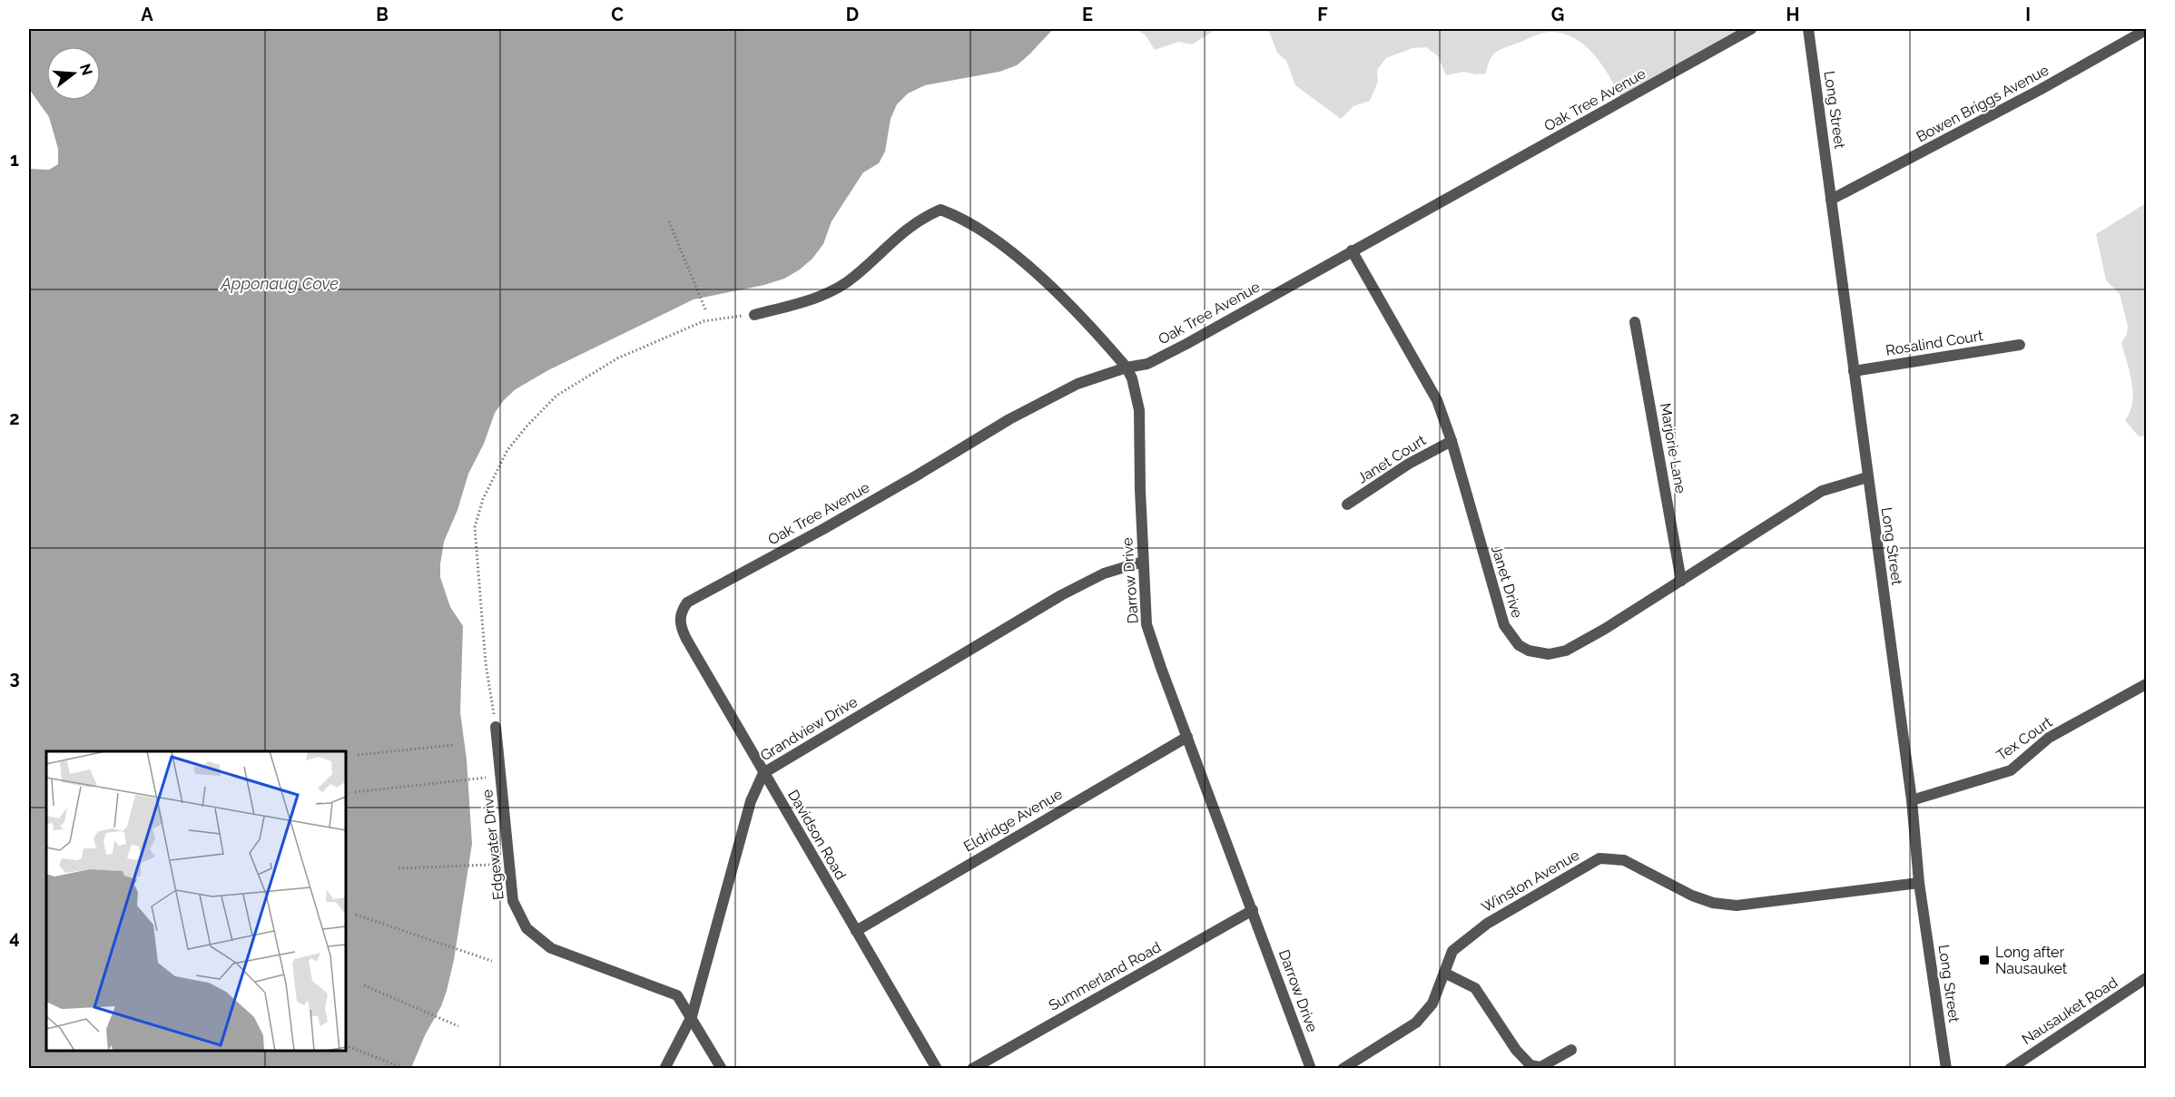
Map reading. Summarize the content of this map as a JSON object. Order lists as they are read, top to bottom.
{
  "streets": {
    "street": [
      "Oak Tree Avenue",
      "Bowen Briggs Avenue",
      "Long Street",
      "Rosalind Court",
      "Marjorie Lane",
      "Janet Court",
      "Darrow Drive",
      "Janet Drive",
      "Grandview Drive",
      "Tex Court",
      "Eldridge Avenue",
      "Davidson Road",
      "Edgewater Drive",
      "Winston Avenue",
      "Summerland Road",
      "Nausauket Road"
    ]
  },
  "crossings": [
    ["Oak Tree Avenue", "Darrow Drive"],
    ["Oak Tree Avenue", "Janet Drive"],
    ["Oak Tree Avenue", "Davidson Road"],
    ["Bowen Briggs Avenue", "Long Street"],
    ["Long Street", "Rosalind Court"],
    ["Long Street", "Janet Drive"],
    ["Long Street", "Tex Court"],
    ["Long Street", "Winston Avenue"],
    ["Marjorie Lane", "Janet Drive"],
    ["Janet Court", "Janet Drive"],
    ["Darrow Drive", "Grandview Drive"],
    ["Darrow Drive", "Eldridge Avenue"],
    ["Darrow Drive", "Summerland Road"],
    ["Grandview Drive", "Davidson Road"],
    ["Grandview Drive", "Edgewater Drive"],
    ["Eldridge Avenue", "Davidson Road"]
  ],
  "water": ["Apponaug Cove"],
  "places": {
    "transit": ["Long after Nausauket"]
  },
  "north": "right",
  "grid": {
    "columns": [
      "A",
      "B",
      "C",
      "D",
      "E",
      "F",
      "G",
      "H",
      "I"
    ],
    "rows": [
      "1",
      "2",
      "3",
      "4"
    ]
  }
}
